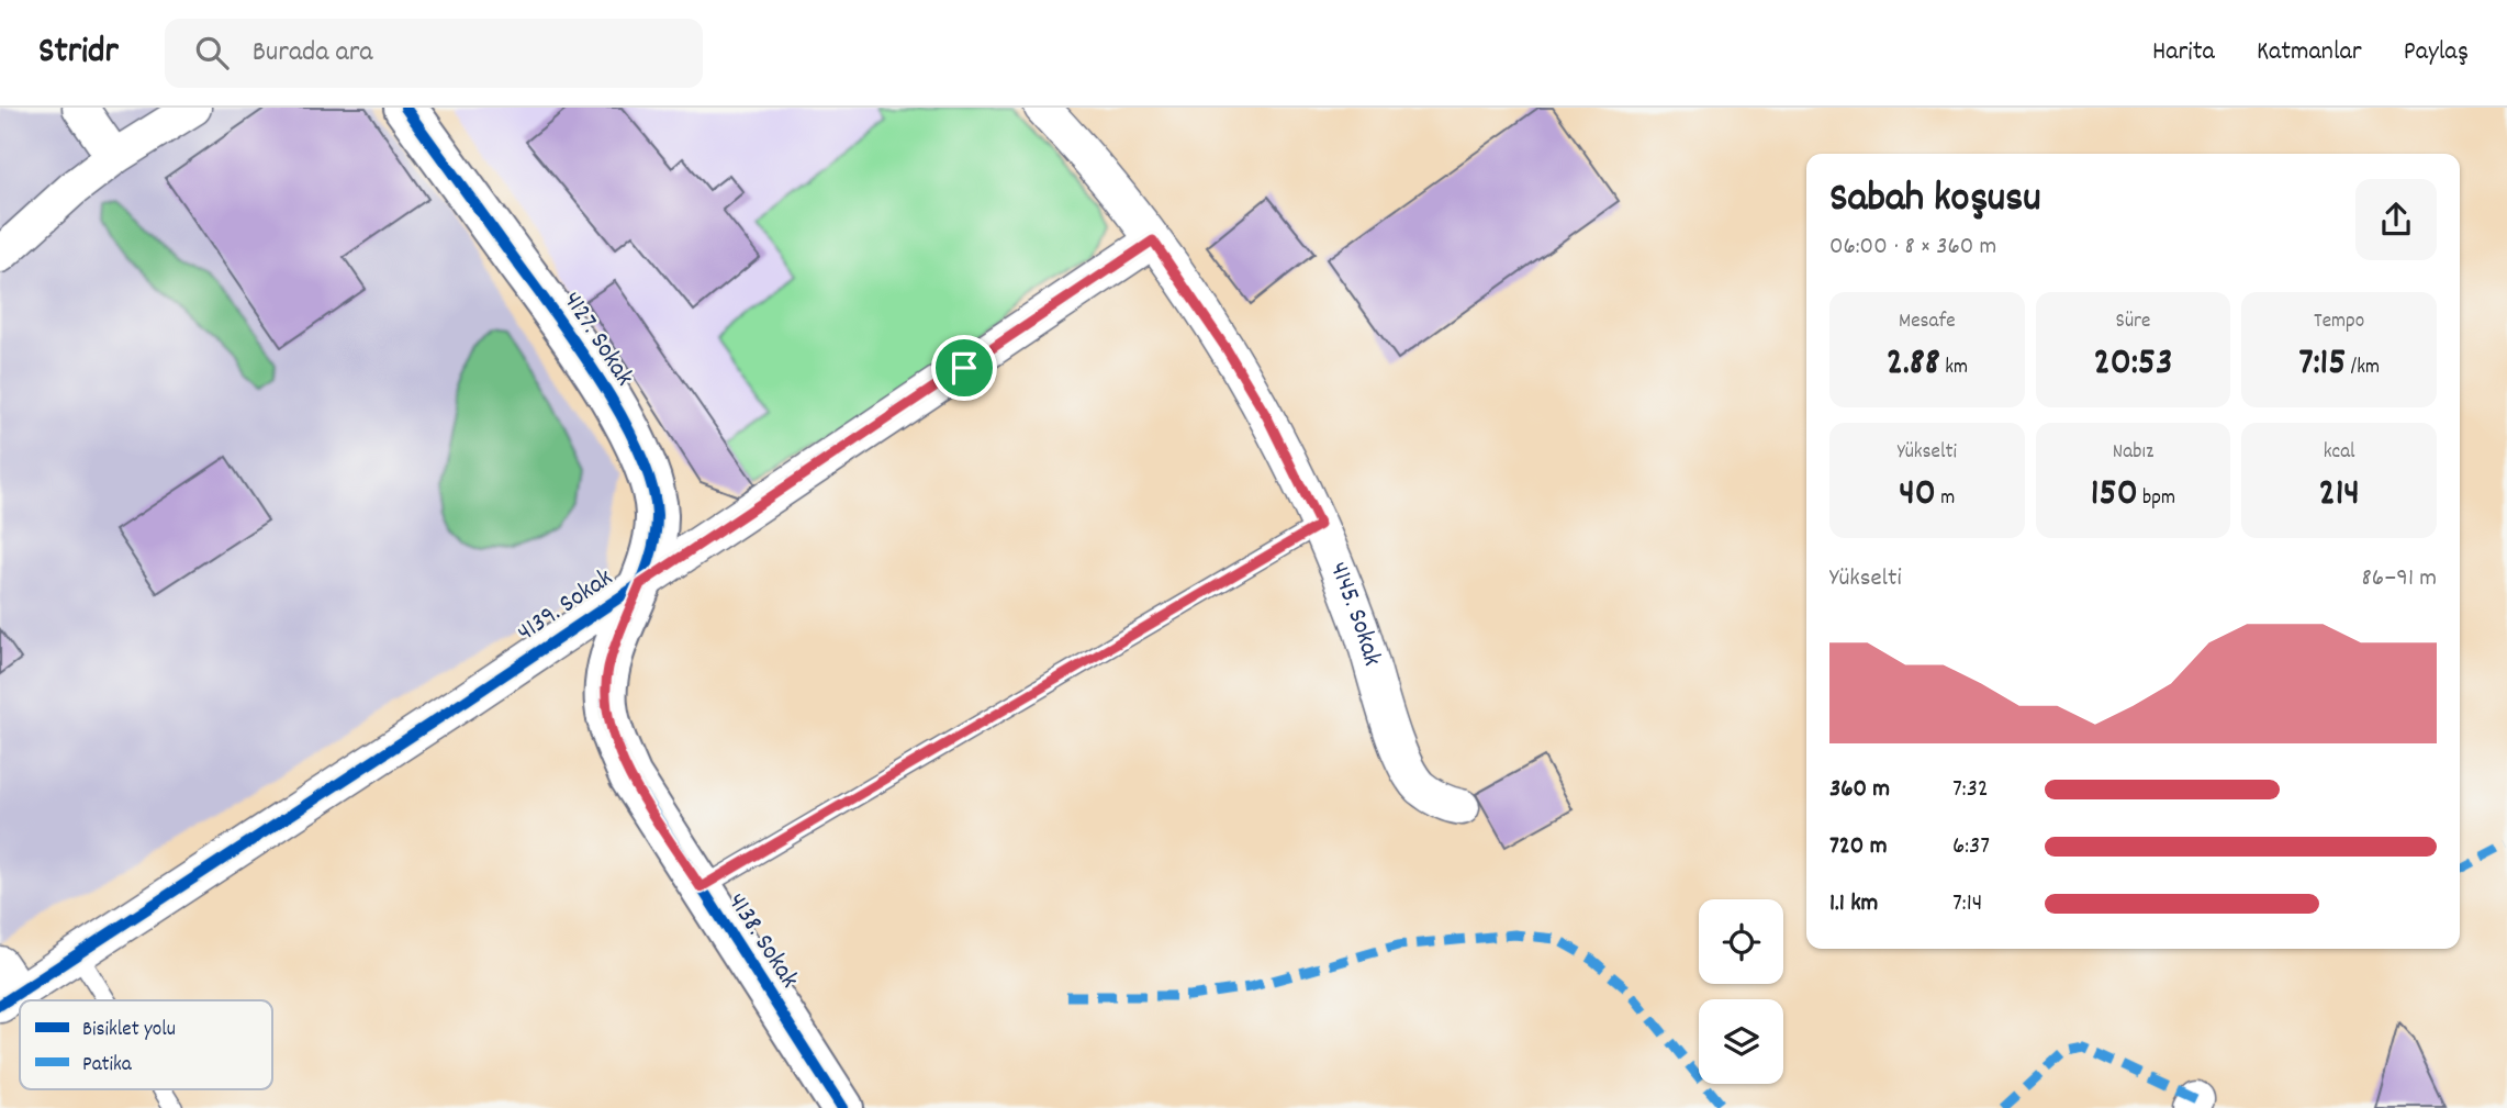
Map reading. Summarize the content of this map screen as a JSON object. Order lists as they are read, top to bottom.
{
  "streets": {
    "street": [
      "4127. Sokak",
      "4139. Sokak",
      "4145. Sokak",
      "4138. Sokak"
    ]
  },
  "crossings": [
    ["4127. Sokak", "4139. Sokak"],
    ["4127. Sokak", "4138. Sokak"],
    ["4139. Sokak", "4145. Sokak"]
  ],
  "legend": ["Bisiklet yolu", "Patika"],
  "page": {
    "header": "Stridr",
    "search": "Burada ara",
    "nav": ["Harita", "Katmanlar", "Paylaş"],
    "heading": ["Sabah koşusu", "06:00 · 8 × 360 m"],
    "stats": [
      ["Mesafe", "2.88 km"],
      ["Süre", "20:53"],
      ["Tempo", "7:15 /km"],
      ["Yükselti", "40 m"],
      ["Nabız", "150 bpm"],
      ["kcal", "214"]
    ],
    "chart": ["Yükselti", "86–91 m"],
    "list": [
      {
        "name": "360 m",
        "note": "7:32"
      },
      {
        "name": "720 m",
        "note": "6:37"
      },
      {
        "name": "1.1 km",
        "note": "7:14"
      }
    ]
  }
}
